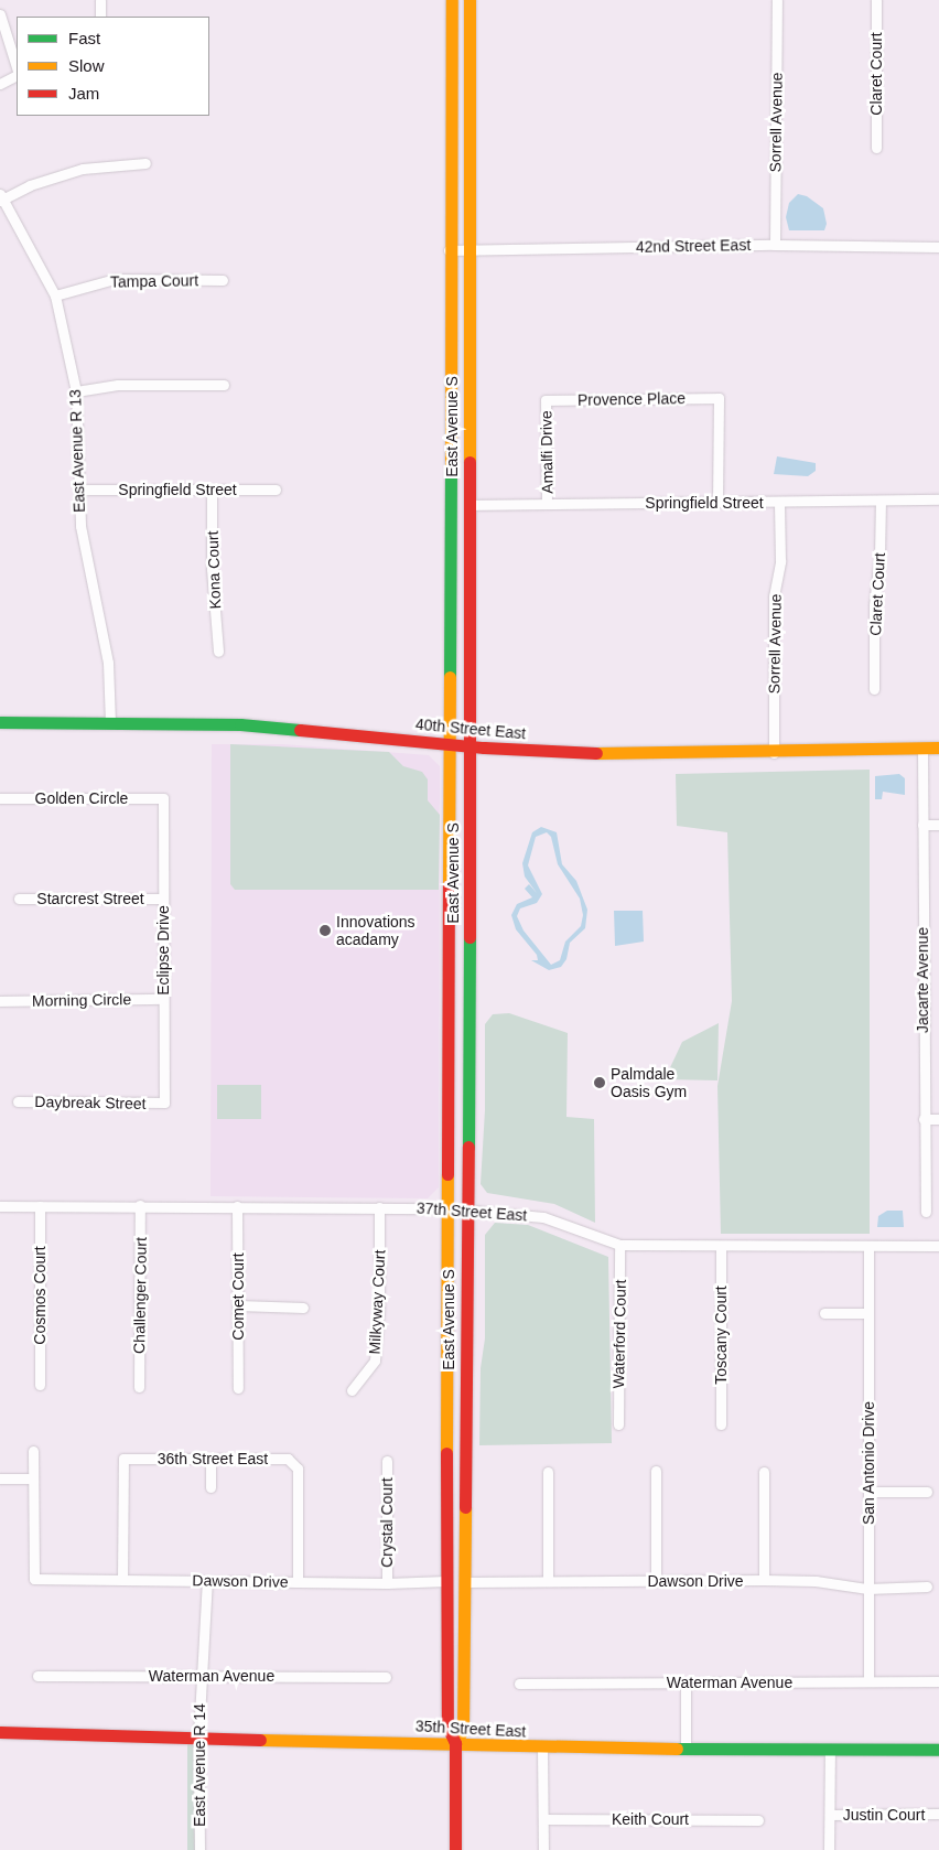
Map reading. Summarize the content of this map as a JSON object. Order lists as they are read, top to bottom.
{
  "streets": {
    "main road": ["East Avenue S", "40th Street East", "35th Street East"],
    "street": [
      "Claret Court",
      "Sorrell Avenue",
      "42nd Street East",
      "Tampa Court",
      "Provence Place",
      "East Avenue R 13",
      "Amalfi Drive",
      "Springfield Street",
      "Kona Court",
      "Golden Circle",
      "Starcrest Street",
      "Eclipse Drive",
      "Jacarte Avenue",
      "Morning Circle",
      "Daybreak Street",
      "37th Street East",
      "Cosmos Court",
      "Challenger Court",
      "Comet Court",
      "Milkyway Court",
      "Waterford Court",
      "Toscany Court",
      "36th Street East",
      "San Antonio Drive",
      "Crystal Court",
      "Dawson Drive",
      "Waterman Avenue",
      "East Avenue R 14",
      "Justin Court",
      "Keith Court"
    ]
  },
  "crossings": [
    ["Claret Court", "Springfield Street"],
    ["Sorrell Avenue", "42nd Street East"],
    ["Sorrell Avenue", "Springfield Street"],
    ["Sorrell Avenue", "40th Street East"],
    ["42nd Street East", "East Avenue S"],
    ["Tampa Court", "East Avenue R 13"],
    ["Provence Place", "Amalfi Drive"],
    ["Provence Place", "Springfield Street"],
    ["East Avenue S", "Springfield Street"],
    ["East Avenue S", "40th Street East"],
    ["East Avenue S", "37th Street East"],
    ["East Avenue S", "Dawson Drive"],
    ["East Avenue S", "35th Street East"],
    ["East Avenue R 13", "Springfield Street"],
    ["East Avenue R 13", "40th Street East"],
    ["Amalfi Drive", "Springfield Street"],
    ["Springfield Street", "Kona Court"],
    ["40th Street East", "Jacarte Avenue"],
    ["Golden Circle", "Eclipse Drive"],
    ["Starcrest Street", "Eclipse Drive"],
    ["Eclipse Drive", "Morning Circle"],
    ["Eclipse Drive", "Daybreak Street"],
    ["37th Street East", "Cosmos Court"],
    ["37th Street East", "Challenger Court"],
    ["37th Street East", "Comet Court"],
    ["37th Street East", "Milkyway Court"],
    ["37th Street East", "Waterford Court"],
    ["37th Street East", "Toscany Court"],
    ["37th Street East", "San Antonio Drive"],
    ["36th Street East", "Dawson Drive"],
    ["San Antonio Drive", "Dawson Drive"],
    ["San Antonio Drive", "Waterman Avenue"],
    ["Crystal Court", "Dawson Drive"],
    ["Dawson Drive", "East Avenue R 14"],
    ["Waterman Avenue", "East Avenue R 14"],
    ["35th Street East", "East Avenue R 14"]
  ],
  "places": ["Innovations acadamy", "Palmdale Oasis Gym"],
  "legend": ["Fast", "Slow", "Jam"]
}
